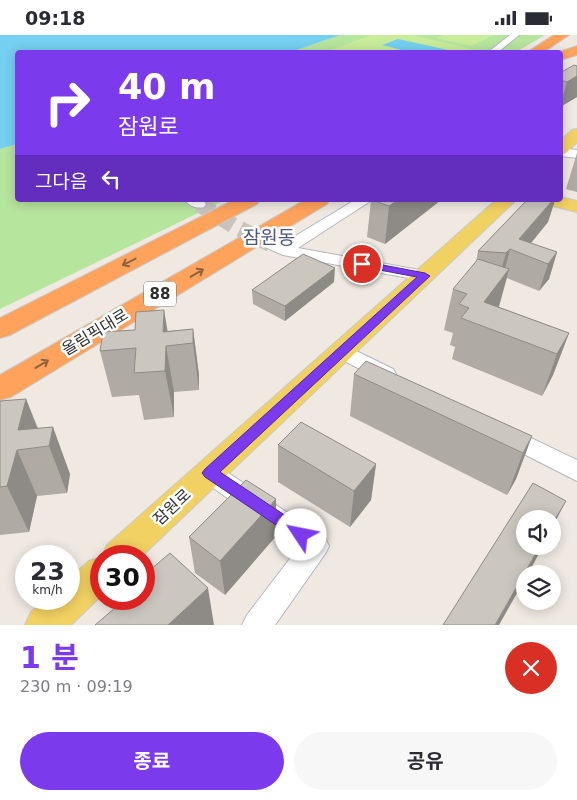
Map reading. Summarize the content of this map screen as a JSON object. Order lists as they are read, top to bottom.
{
  "streets": {
    "highway": ["88", "올림픽대로"],
    "main road": ["잠원로"]
  },
  "districts": ["잠원동"],
  "page": {
    "status": "09:18",
    "turn": ["40 m", "잠원로"],
    "then": "그다음",
    "speed": "23 km/h",
    "limit": "30",
    "heading": ["1 분", "230 m · 09:19"],
    "buttons": ["종료", "공유"]
  }
}
